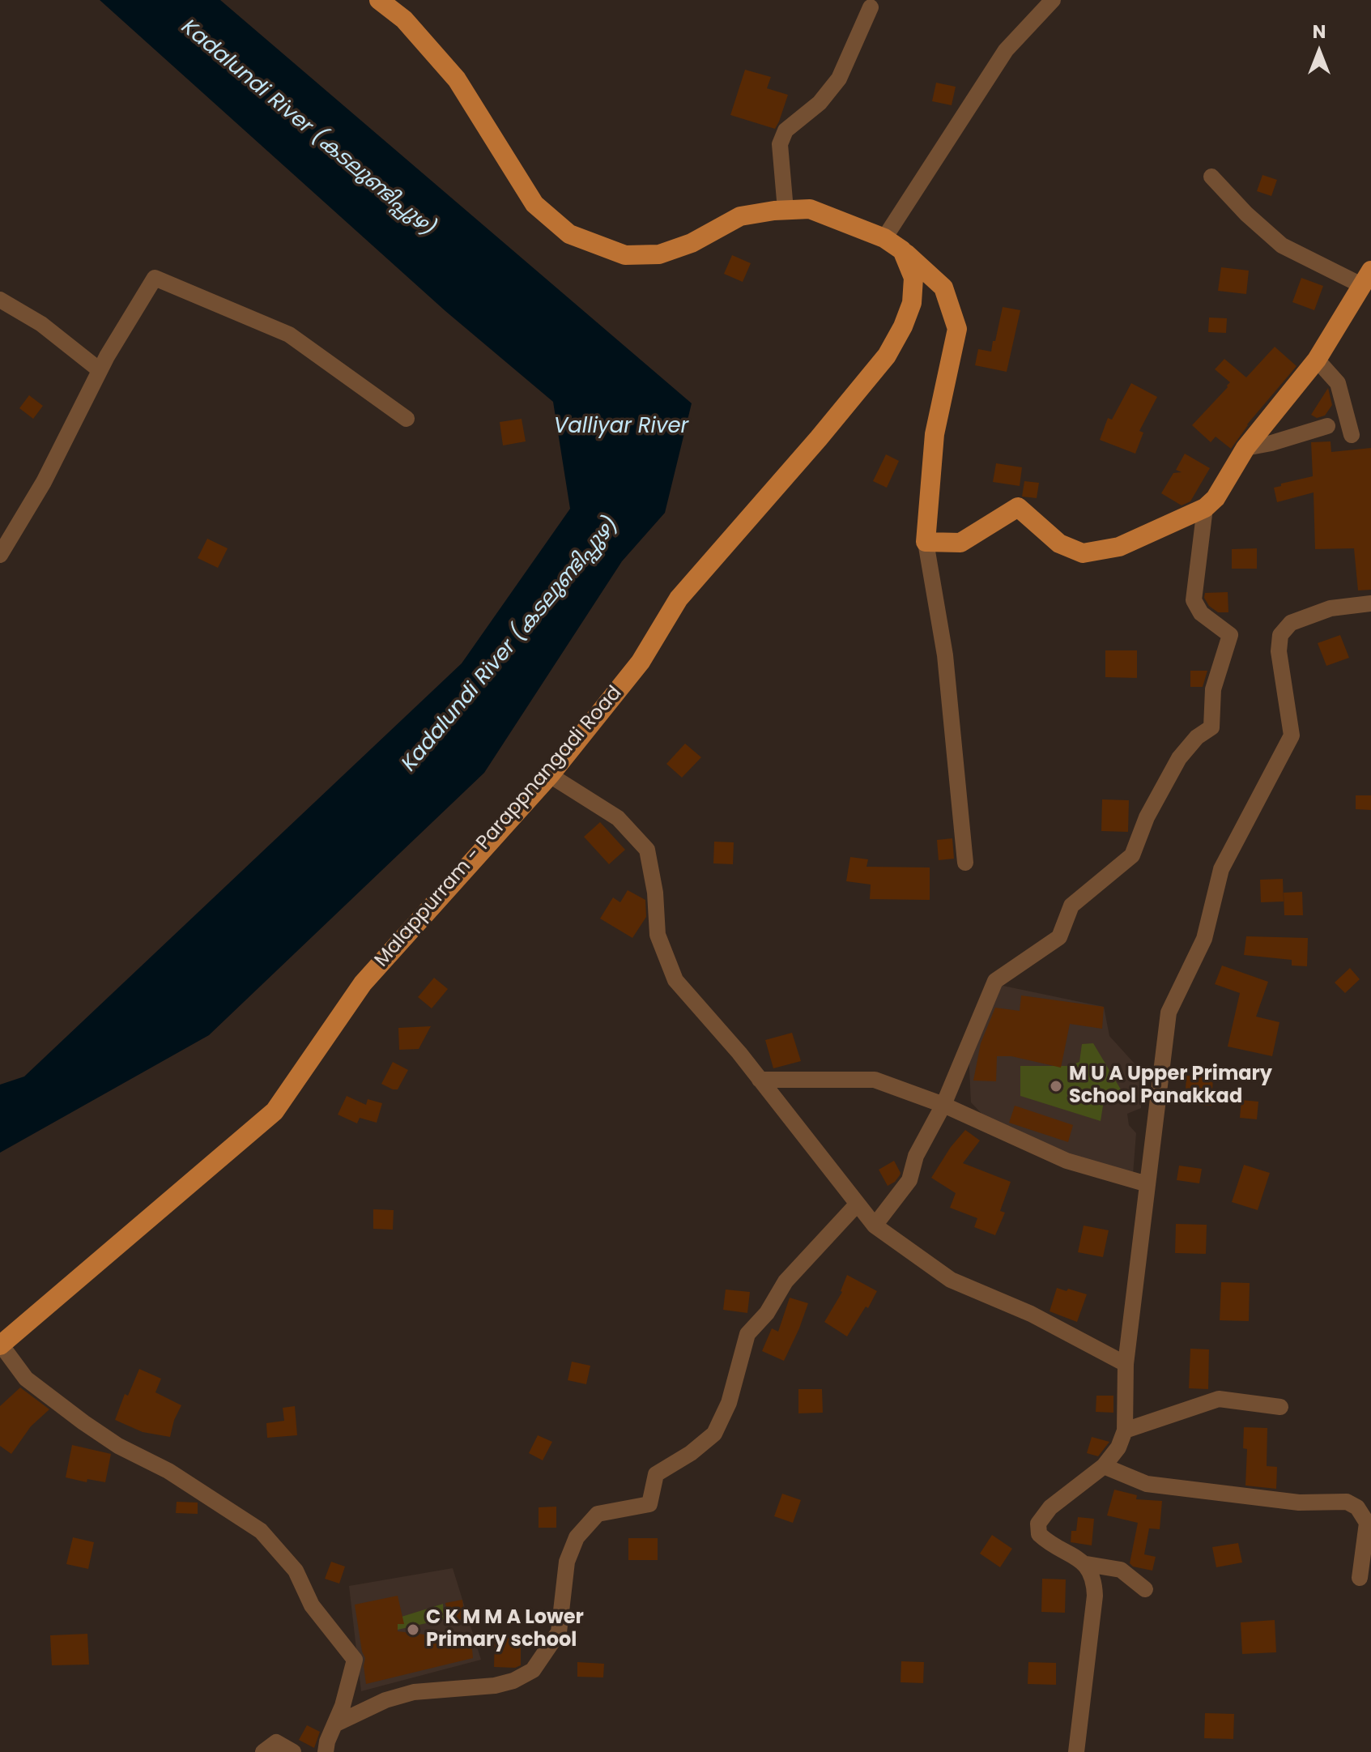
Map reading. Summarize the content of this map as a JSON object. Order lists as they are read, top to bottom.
{
  "streets": {
    "main road": ["Malappurram - Parappnangadi Road"]
  },
  "water": ["Kadalundi River (കടലുണ്ടിപ്പുഴ)", "Valliyar River"],
  "places": ["M U A Upper Primary School Panakkad", "C K M M A Lower Primary school"],
  "north": "top"
}
